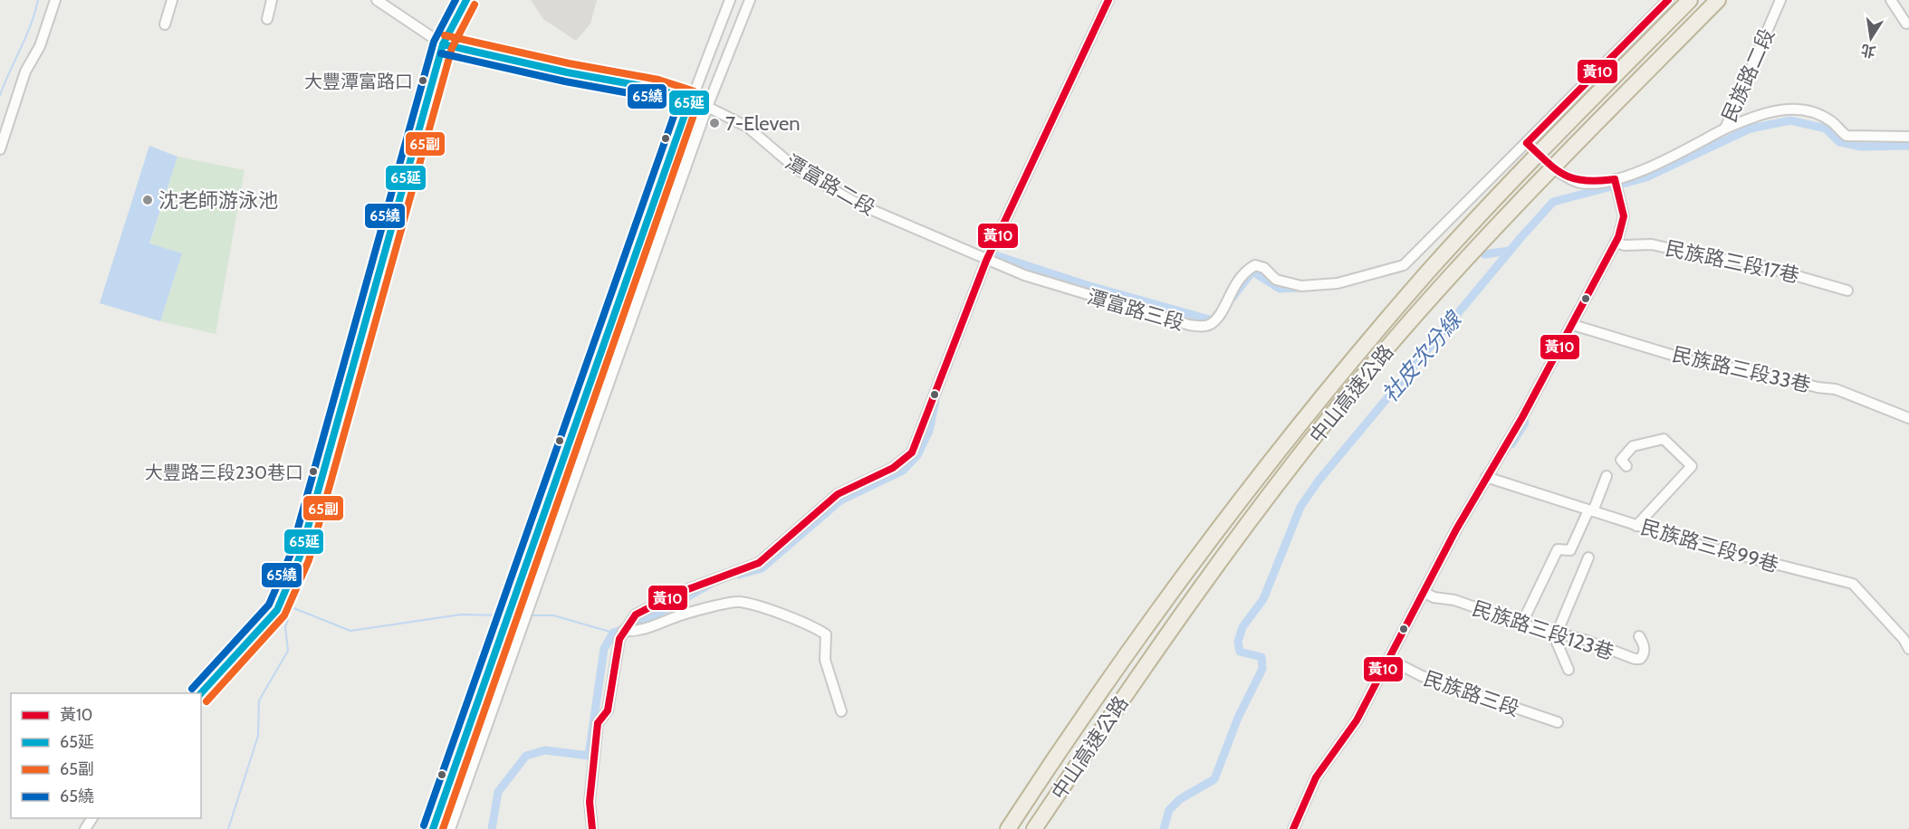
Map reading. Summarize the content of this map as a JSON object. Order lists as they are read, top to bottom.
{
  "streets": {
    "highway": ["中山高速公路"],
    "street": [
      "民族路二段",
      "潭富路二段",
      "民族路三段17巷",
      "潭富路三段",
      "民族路三段33巷",
      "民族路三段99巷",
      "民族路三段123巷",
      "民族路三段"
    ]
  },
  "crossings": [
    ["潭富路二段", "潭富路三段"]
  ],
  "water": ["社皮次分線"],
  "places": [
    "大豐潭富路口",
    "7-Eleven",
    "沈老師游泳池",
    "大豐路三段230巷口"
  ],
  "lines": [
    "transit line 黃10",
    "transit line 65延",
    "transit line 65繞",
    "transit line 65副"
  ],
  "legend": [
    "黃10",
    "65延",
    "65副",
    "65繞"
  ],
  "north": "bottom"
}
